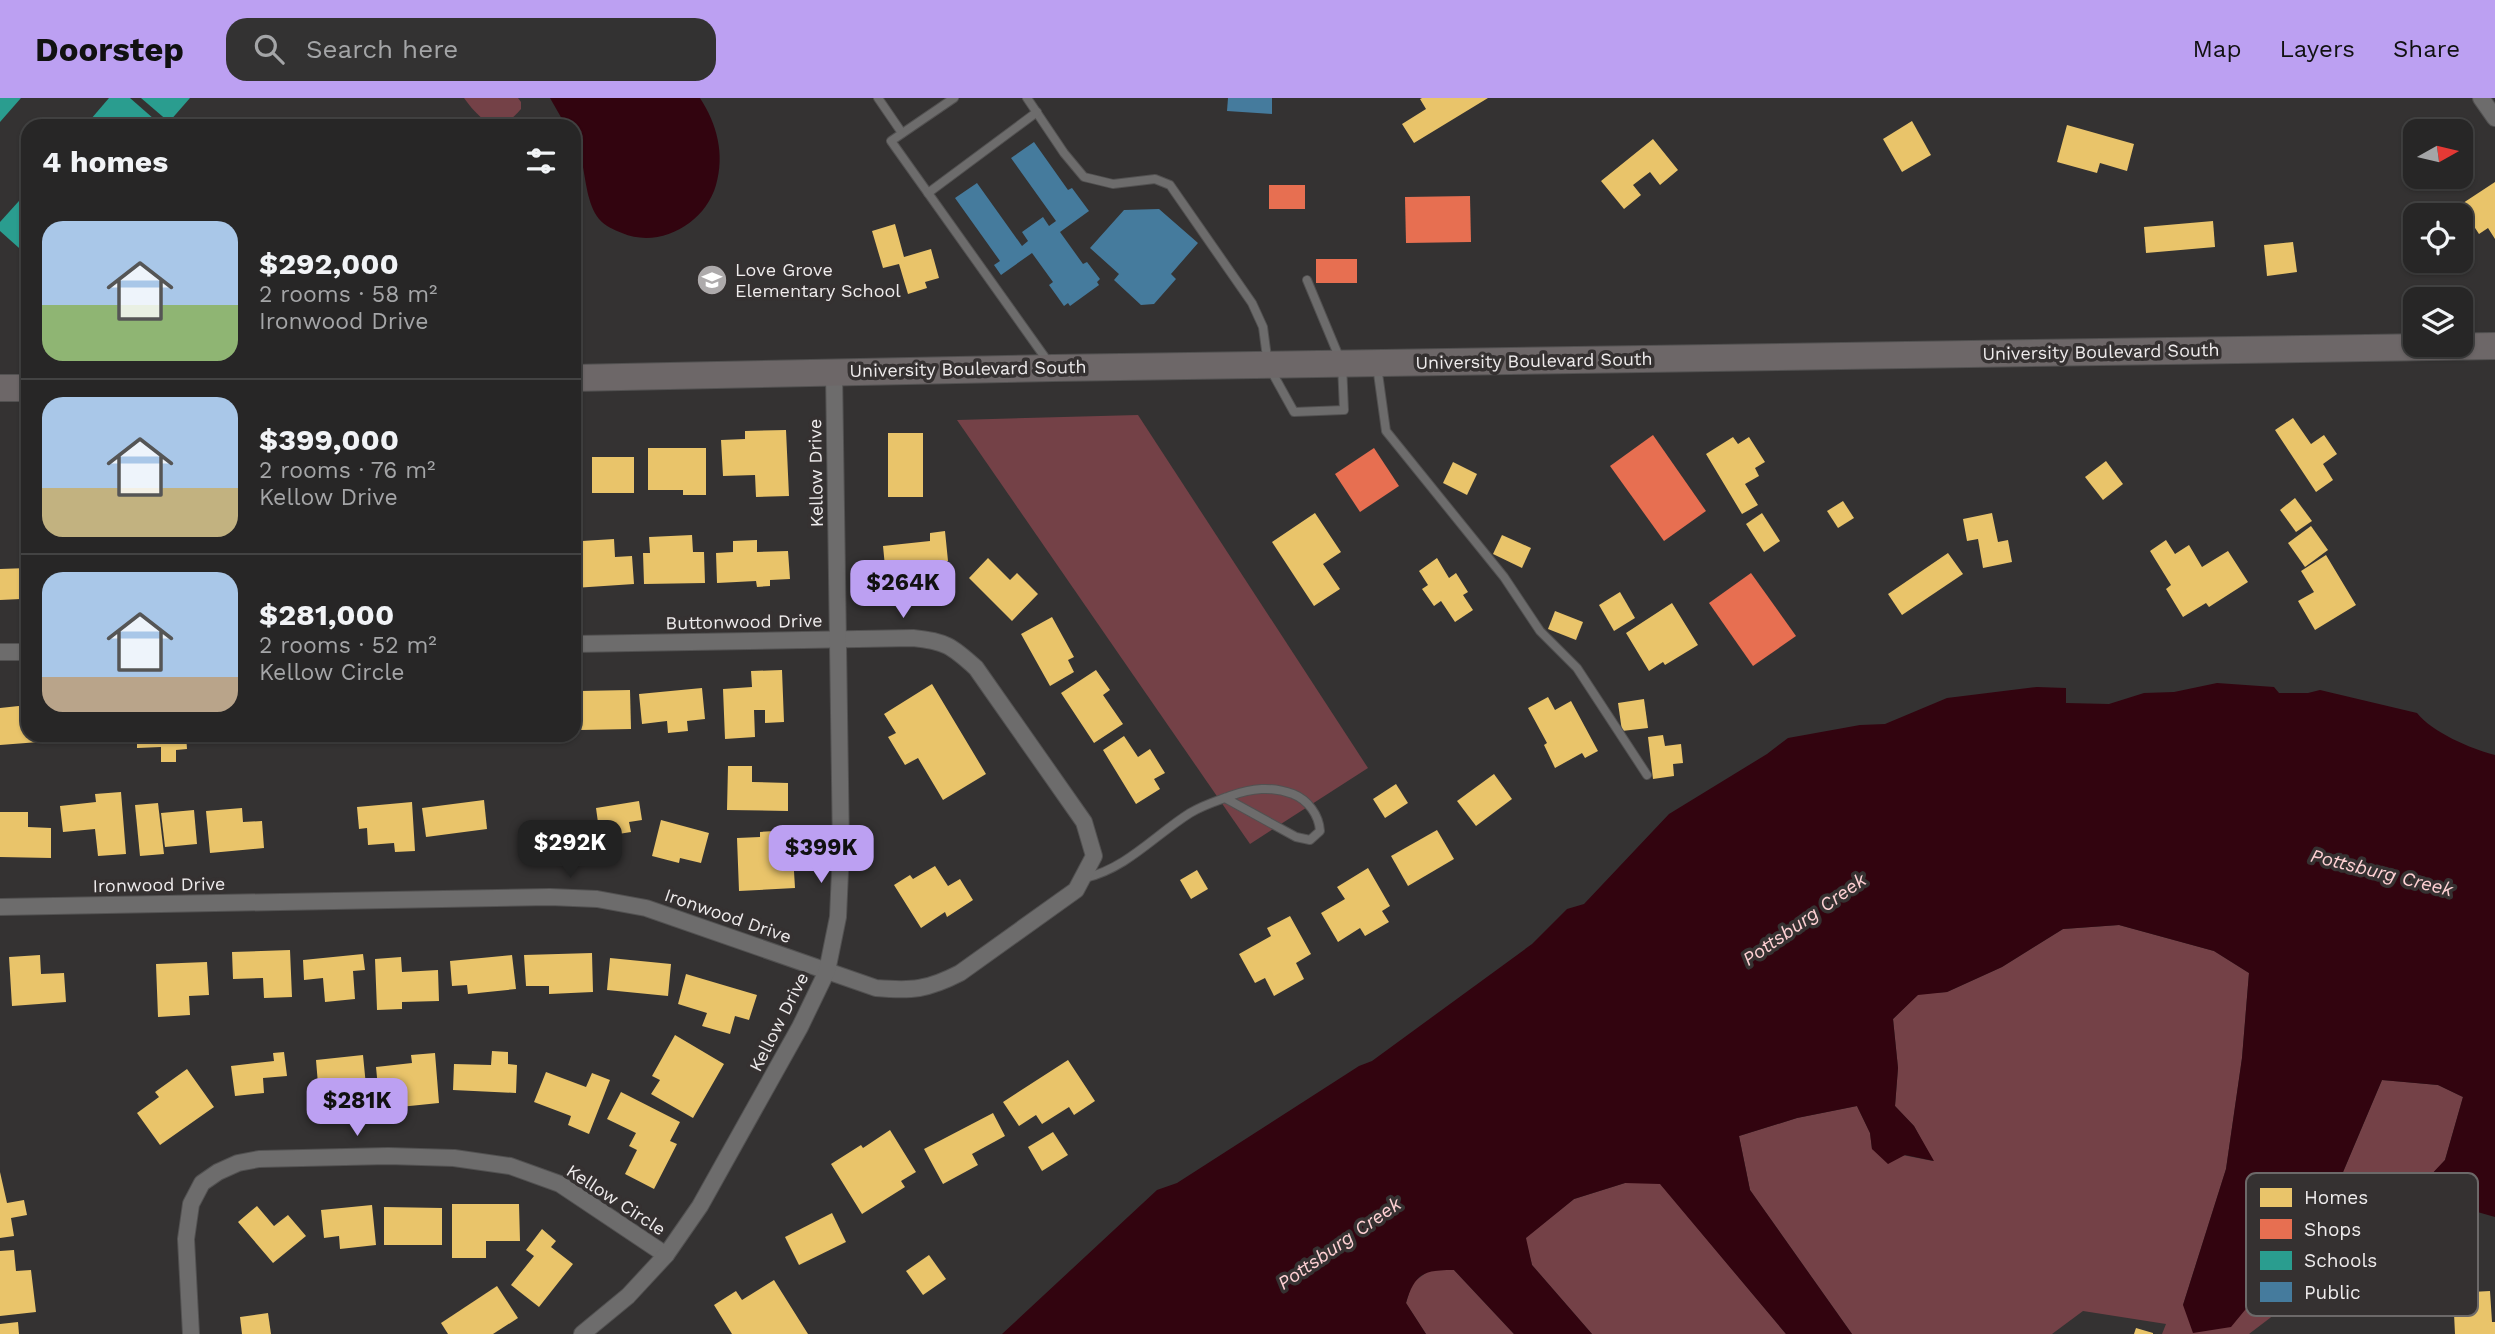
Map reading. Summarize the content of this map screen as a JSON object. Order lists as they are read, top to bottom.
{
  "streets": {
    "main road": ["University Boulevard South"],
    "street": [
      "Kellow Drive",
      "Buttonwood Drive",
      "Ironwood Drive",
      "Kellow Circle"
    ]
  },
  "crossings": [
    ["University Boulevard South", "Kellow Drive"],
    ["Kellow Drive", "Buttonwood Drive"],
    ["Kellow Drive", "Ironwood Drive"],
    ["Kellow Drive", "Kellow Circle"],
    ["Buttonwood Drive", "Ironwood Drive"]
  ],
  "water": ["Pottsburg Creek"],
  "places": {
    "school or university": ["Love Grove Elementary School"]
  },
  "legend": [
    "Homes",
    "Shops",
    "Schools",
    "Public"
  ],
  "north": "right",
  "page": {
    "header": "Doorstep",
    "search": "Search here",
    "nav": ["Map", "Layers", "Share"],
    "heading": "4 homes",
    "list": [
      {
        "name": "$292,000",
        "note": "2 rooms · 58 m² · Ironwood Drive"
      },
      {
        "name": "$399,000",
        "note": "2 rooms · 76 m² · Kellow Drive"
      },
      {
        "name": "$281,000",
        "note": "2 rooms · 52 m² · Kellow Circle"
      }
    ],
    "price": [
      "$264K",
      "$292K",
      "$399K",
      "$281K"
    ]
  }
}
